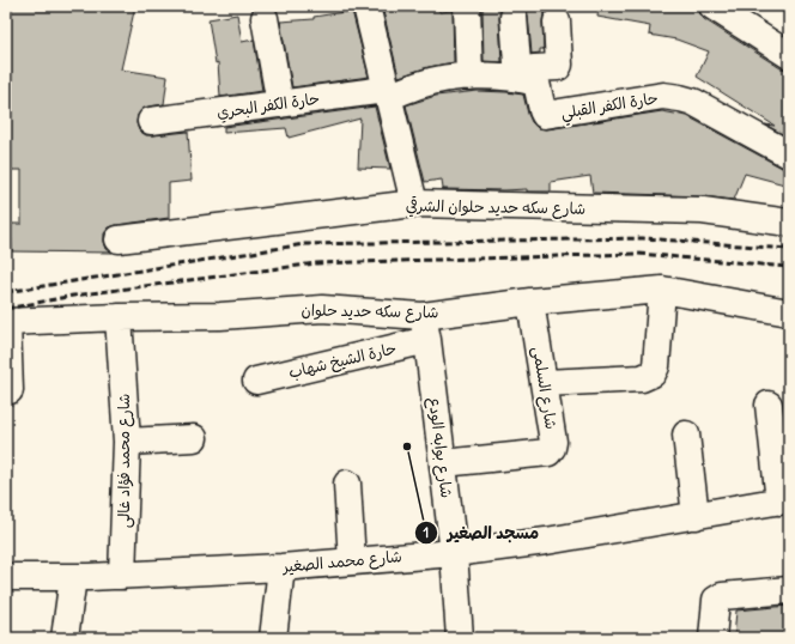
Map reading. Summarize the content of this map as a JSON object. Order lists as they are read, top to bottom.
{
  "streets": {
    "street": [
      "حارة الكفر البحري",
      "حارة الكفر القبلي",
      "شارع سكه حديد حلوان الشرقي",
      "شارع سكه حديد حلوان",
      "حارة الشيخ شهاب",
      "شارع السلمى",
      "شارع بوابه الودع",
      "شارع محمد فؤاد غالى",
      "شارع محمد الصغير"
    ]
  },
  "crossings": [
    ["شارع سكه حديد حلوان", "حارة الشيخ شهاب"],
    ["شارع سكه حديد حلوان", "شارع السلمى"],
    ["شارع سكه حديد حلوان", "شارع بوابه الودع"],
    ["شارع سكه حديد حلوان", "شارع محمد فؤاد غالى"],
    ["حارة الشيخ شهاب", "شارع بوابه الودع"],
    ["شارع السلمى", "شارع بوابه الودع"],
    ["شارع بوابه الودع", "شارع محمد الصغير"],
    ["شارع محمد فؤاد غالى", "شارع محمد الصغير"]
  ],
  "places": ["مسجد الصغير"]
}
